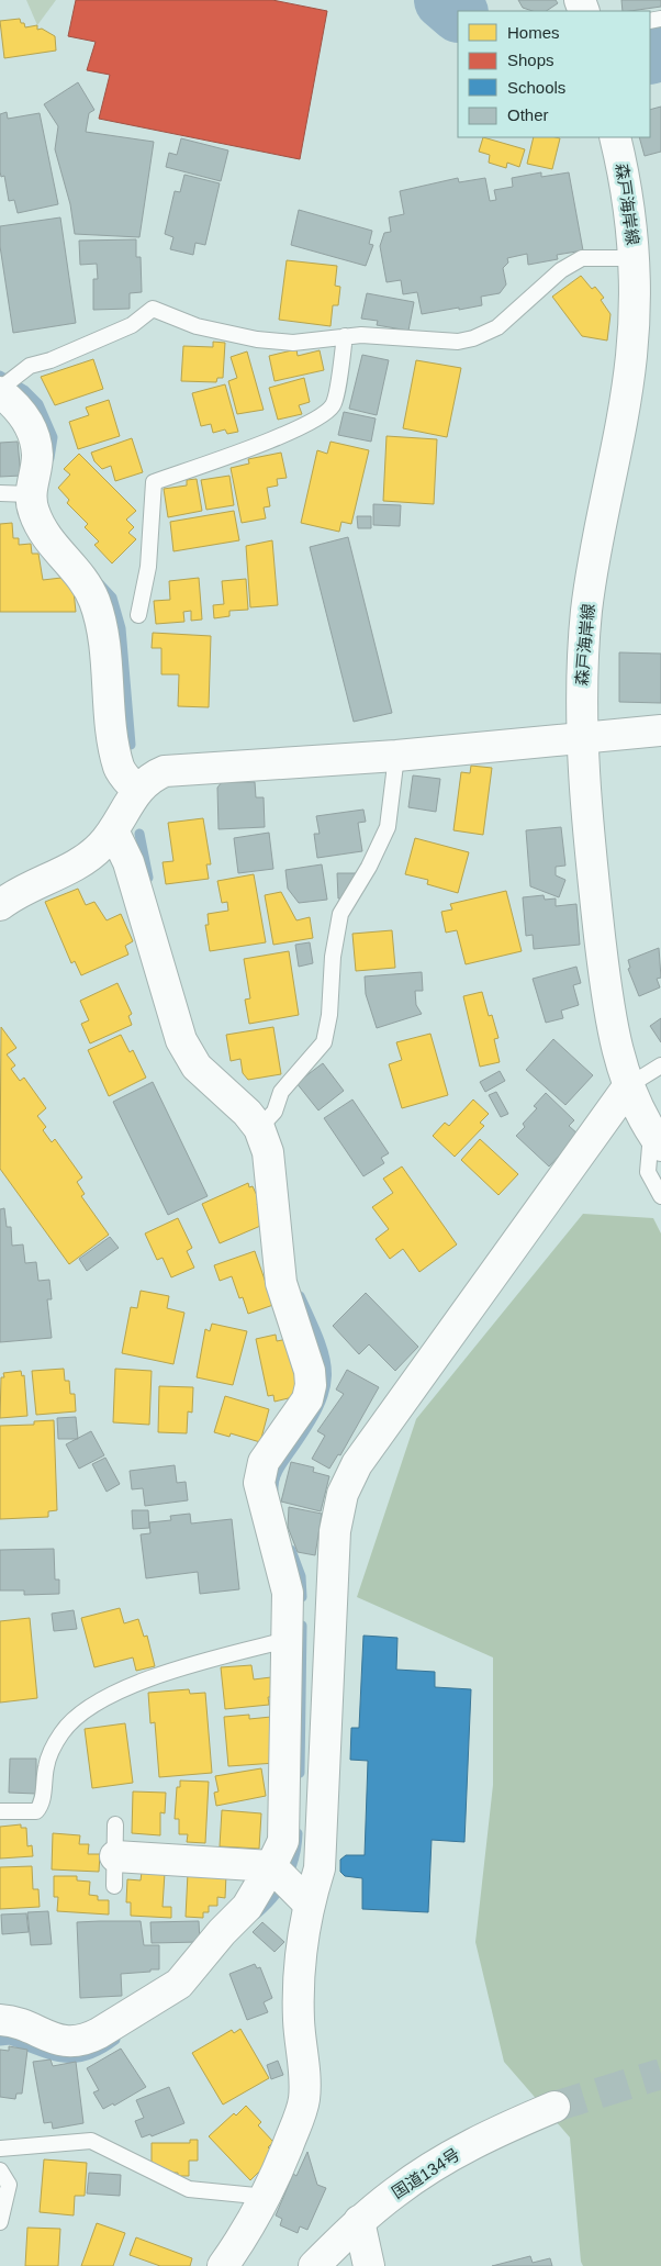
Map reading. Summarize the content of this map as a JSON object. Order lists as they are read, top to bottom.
{
  "streets": {
    "main road": ["森戸海岸線", "国道134号"]
  },
  "legend": [
    "Homes",
    "Shops",
    "Schools",
    "Other"
  ]
}
